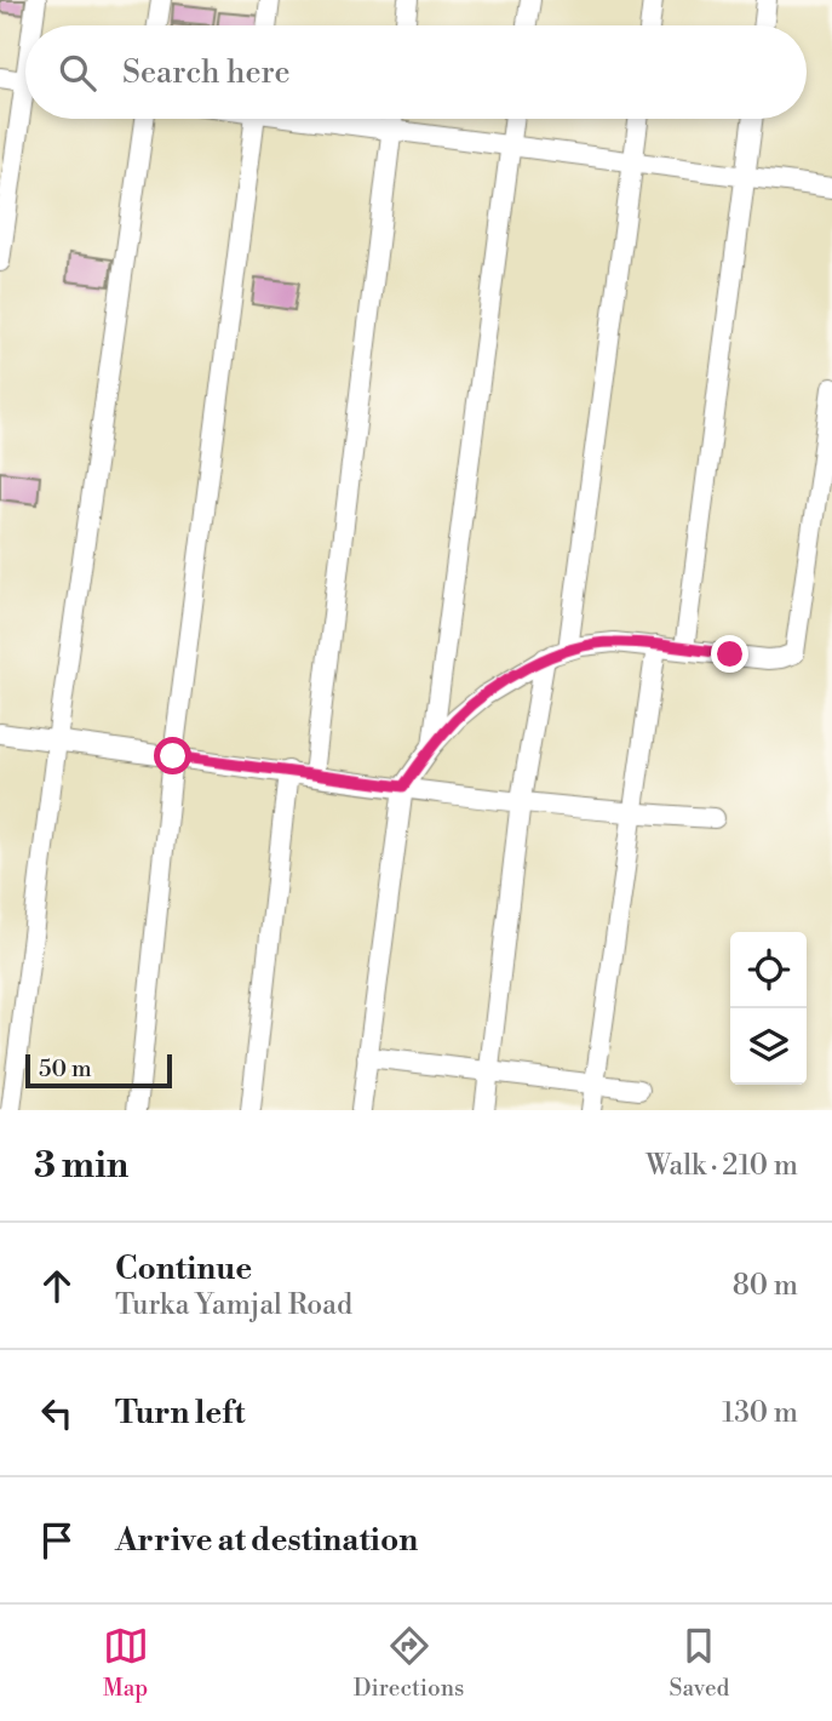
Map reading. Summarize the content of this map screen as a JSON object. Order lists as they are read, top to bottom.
{
  "scale_bar": "50 m",
  "page": {
    "search": "Search here",
    "scale": "50 m",
    "heading": ["3 min", "Walk · 210 m"],
    "list": [
      ["Continue", "Turka Yamjal Road", "80 m"],
      ["Turn left", "130 m"],
      "Arrive at destination"
    ],
    "nav": ["Map", "Directions", "Saved"]
  }
}
